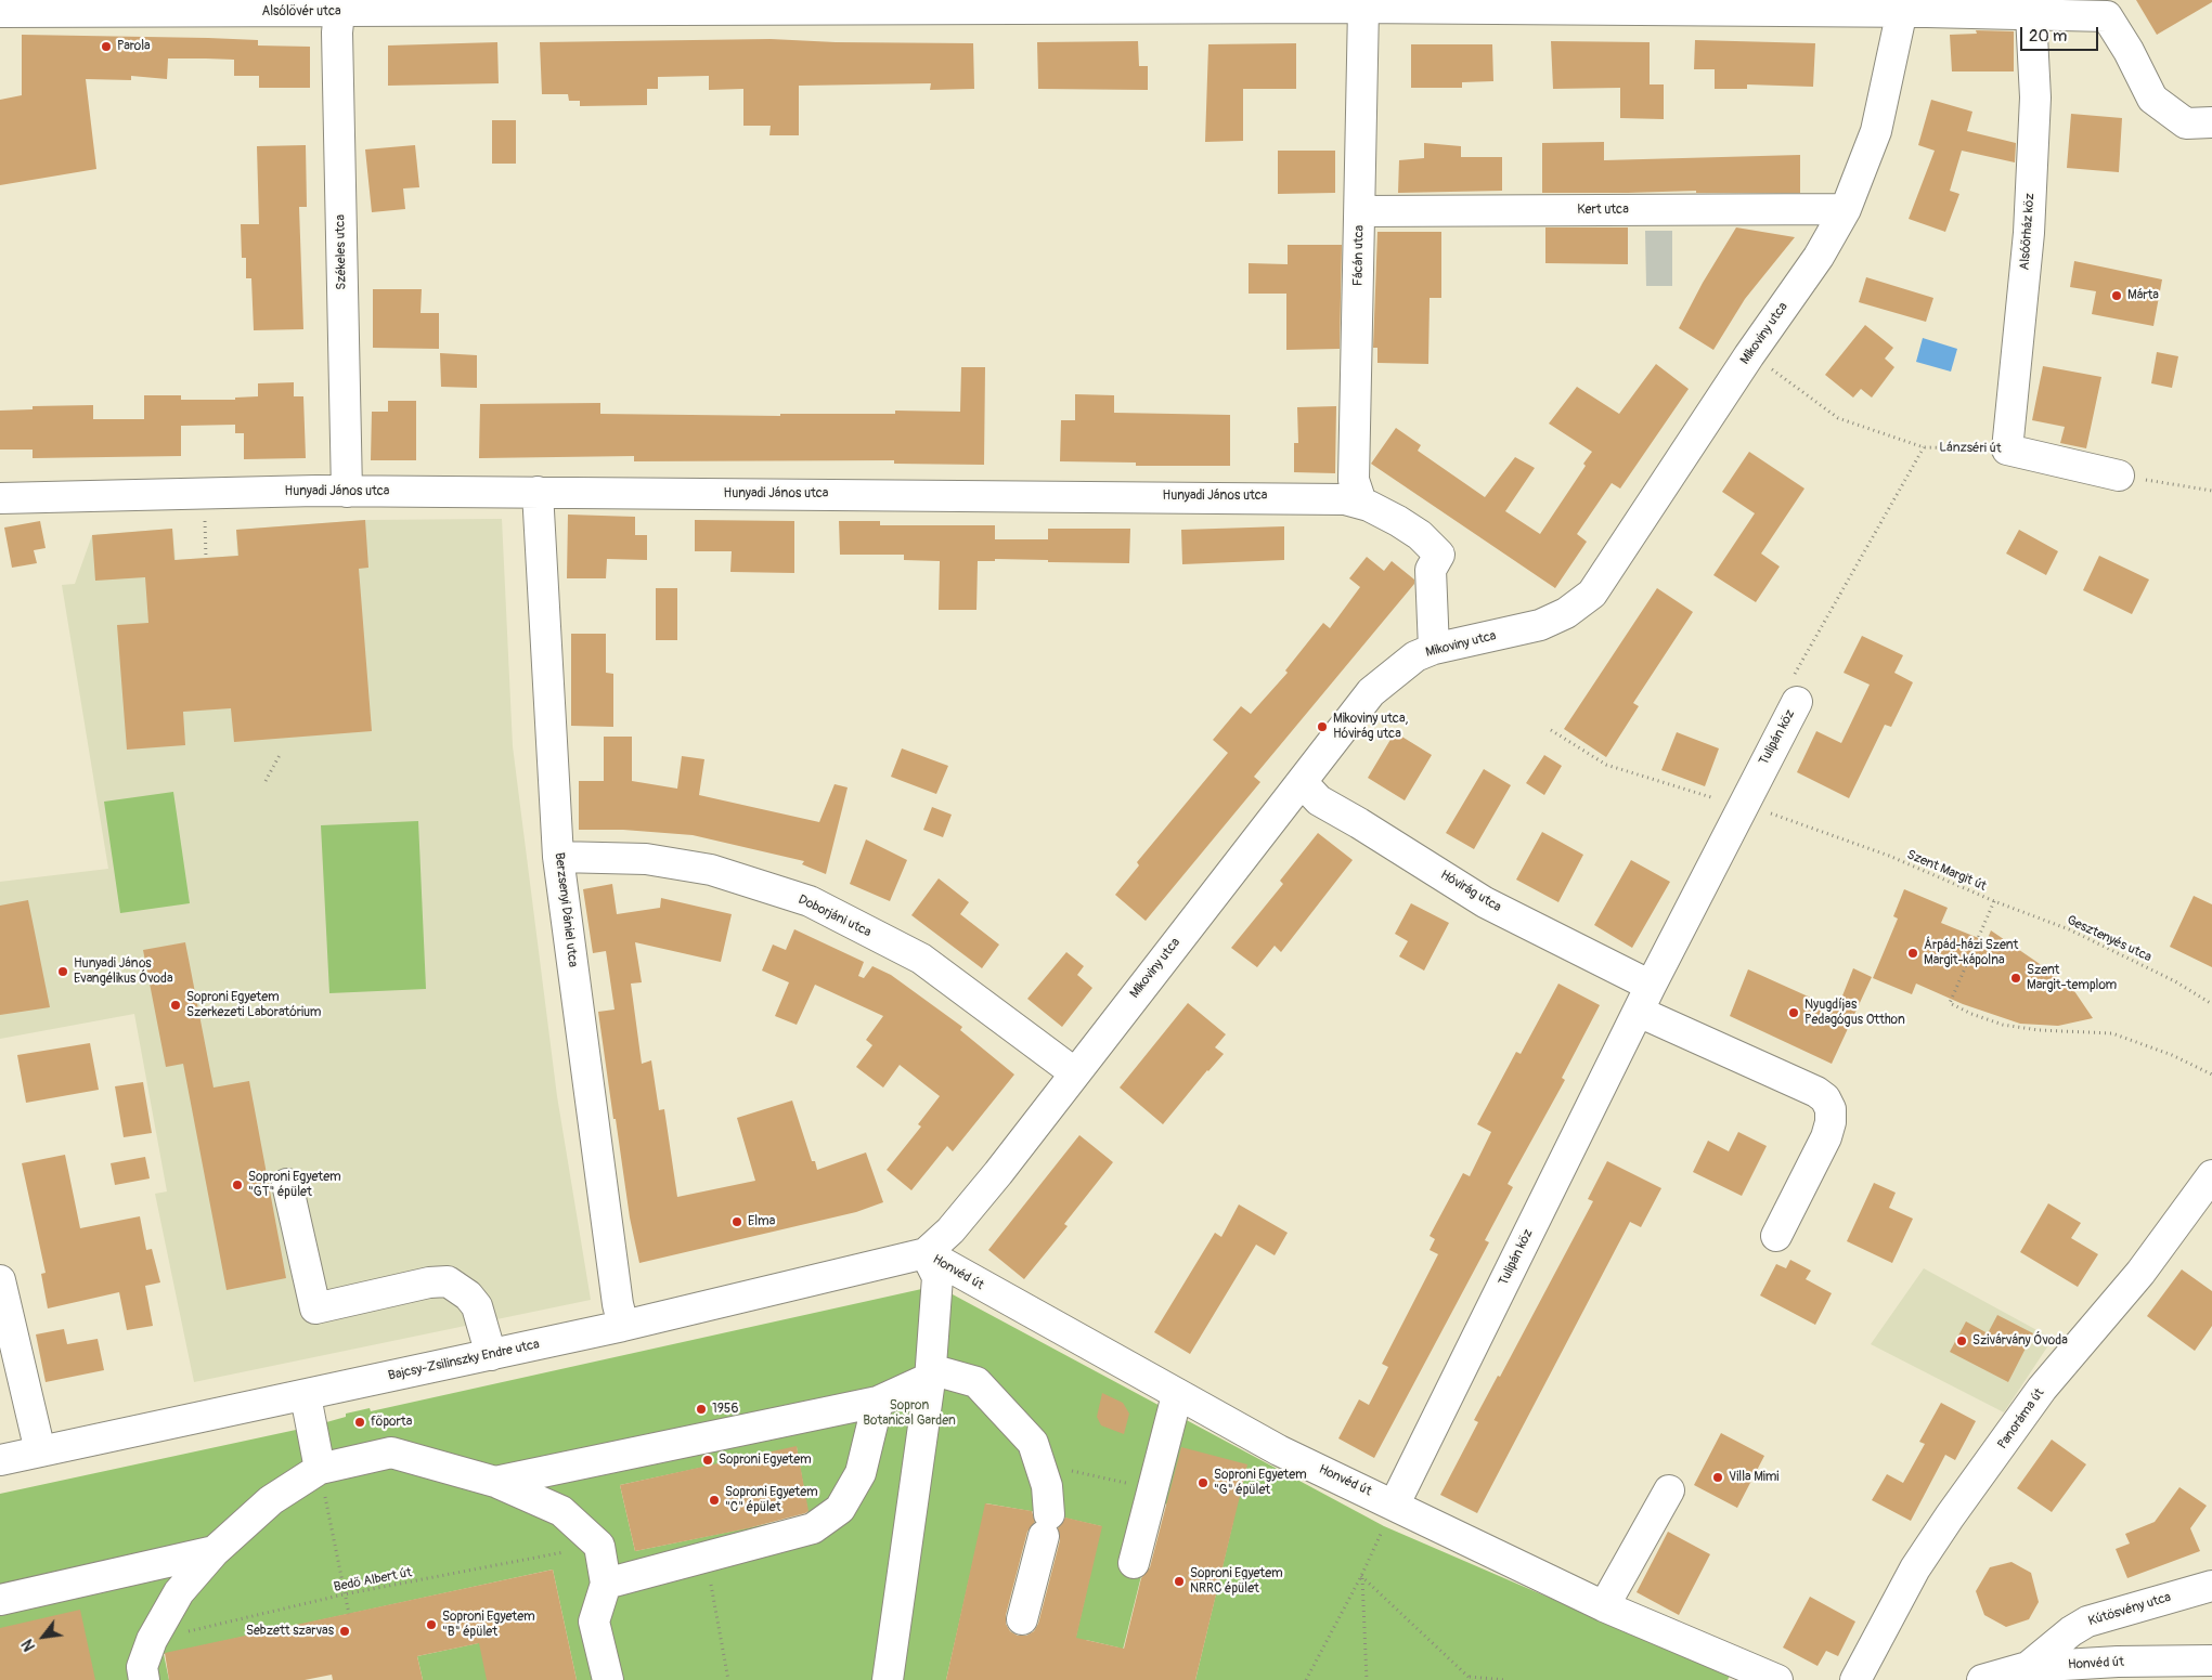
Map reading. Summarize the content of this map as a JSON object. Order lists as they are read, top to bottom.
{
  "streets": {
    "street": [
      "Alsólövér utca",
      "Kert utca",
      "Alsóőrház köz",
      "Székeles utca",
      "Fácán utca",
      "Mikoviny utca",
      "Lánzséri út",
      "Hunyadi János utca",
      "Tulipán köz",
      "Hóvirág utca",
      "Berzsenyi Dániel utca",
      "Doborjáni utca",
      "Honvéd út",
      "Bajcsy-Zsilinszky Endre utca",
      "Panoráma út",
      "Kútösvény utca"
    ],
    "path": ["Szent Margit út", "Gesztenyés utca", "Bedő Albert út"]
  },
  "crossings": [
    ["Alsólövér utca", "Alsóőrház köz"],
    ["Alsólövér utca", "Székeles utca"],
    ["Alsólövér utca", "Fácán utca"],
    ["Alsólövér utca", "Mikoviny utca"],
    ["Kert utca", "Fácán utca"],
    ["Kert utca", "Mikoviny utca"],
    ["Alsóőrház köz", "Lánzséri út"],
    ["Székeles utca", "Hunyadi János utca"],
    ["Fácán utca", "Hunyadi János utca"],
    ["Mikoviny utca", "Lánzséri út"],
    ["Mikoviny utca", "Hunyadi János utca"],
    ["Mikoviny utca", "Hóvirág utca"],
    ["Mikoviny utca", "Doborjáni utca"],
    ["Mikoviny utca", "Honvéd út"],
    ["Mikoviny utca", "Bajcsy-Zsilinszky Endre utca"],
    ["Lánzséri út", "Tulipán köz"],
    ["Hunyadi János utca", "Berzsenyi Dániel utca"],
    ["Tulipán köz", "Szent Margit út"],
    ["Tulipán köz", "Hóvirág utca"],
    ["Tulipán köz", "Honvéd út"],
    ["Szent Margit út", "Gesztenyés utca"],
    ["Berzsenyi Dániel utca", "Doborjáni utca"],
    ["Berzsenyi Dániel utca", "Bajcsy-Zsilinszky Endre utca"],
    ["Honvéd út", "Bajcsy-Zsilinszky Endre utca"],
    ["Honvéd út", "Kútösvény utca"]
  ],
  "parks": ["Sopron Botanical Garden"],
  "places": [
    "Parola",
    "Márta",
    "Mikoviny utca, Hóvirág utca",
    "Árpád-házi Szent Margit-kápolna",
    "Hunyadi János Evangélikus Óvoda",
    "Szent Margit-templom",
    "Soproni Egyetem Szerkezeti Laboratórium",
    "Nyugdíjas Pedagógus Otthon",
    "Soproni Egyetem \"GT\" épület",
    "Elma",
    "Szivárvány Óvoda",
    "1956",
    "főporta",
    "Soproni Egyetem",
    "Villa Mimi",
    "Soproni Egyetem \"G\" épület",
    "Soproni Egyetem \"C\" épület",
    "Soproni Egyetem NRRC épület",
    "Soproni Egyetem \"B\" épület",
    "Sebzett szarvas"
  ],
  "scale_bar": "20 m",
  "north": "bottom left"
}
